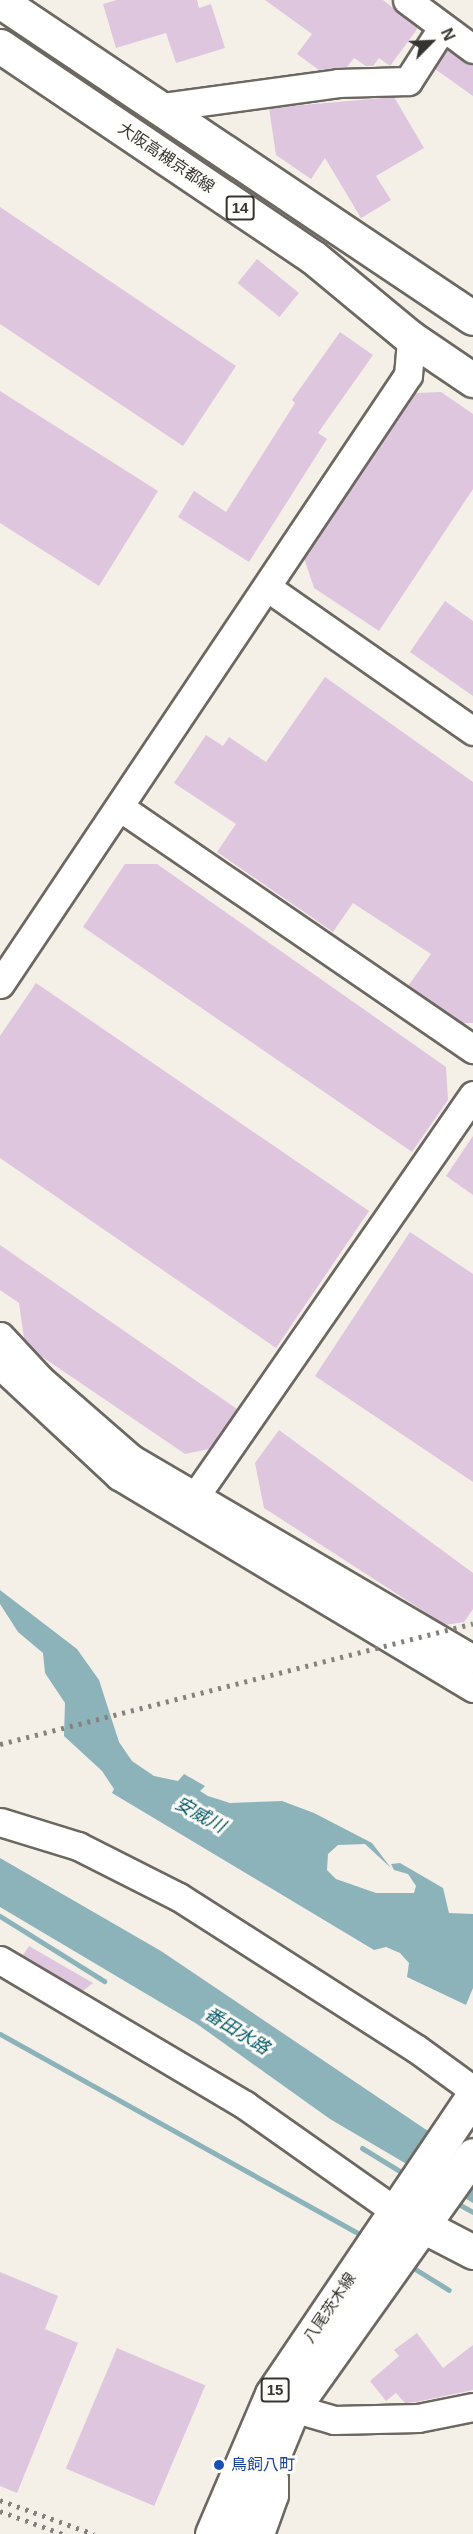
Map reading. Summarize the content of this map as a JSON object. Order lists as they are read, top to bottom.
{
  "streets": {
    "main road": [
      "大阪高槻京都線",
      "14",
      "八尾茨木線",
      "15"
    ]
  },
  "water": ["安威川", "番田水路"],
  "places": ["鳥飼八町"],
  "north": "top right"
}
